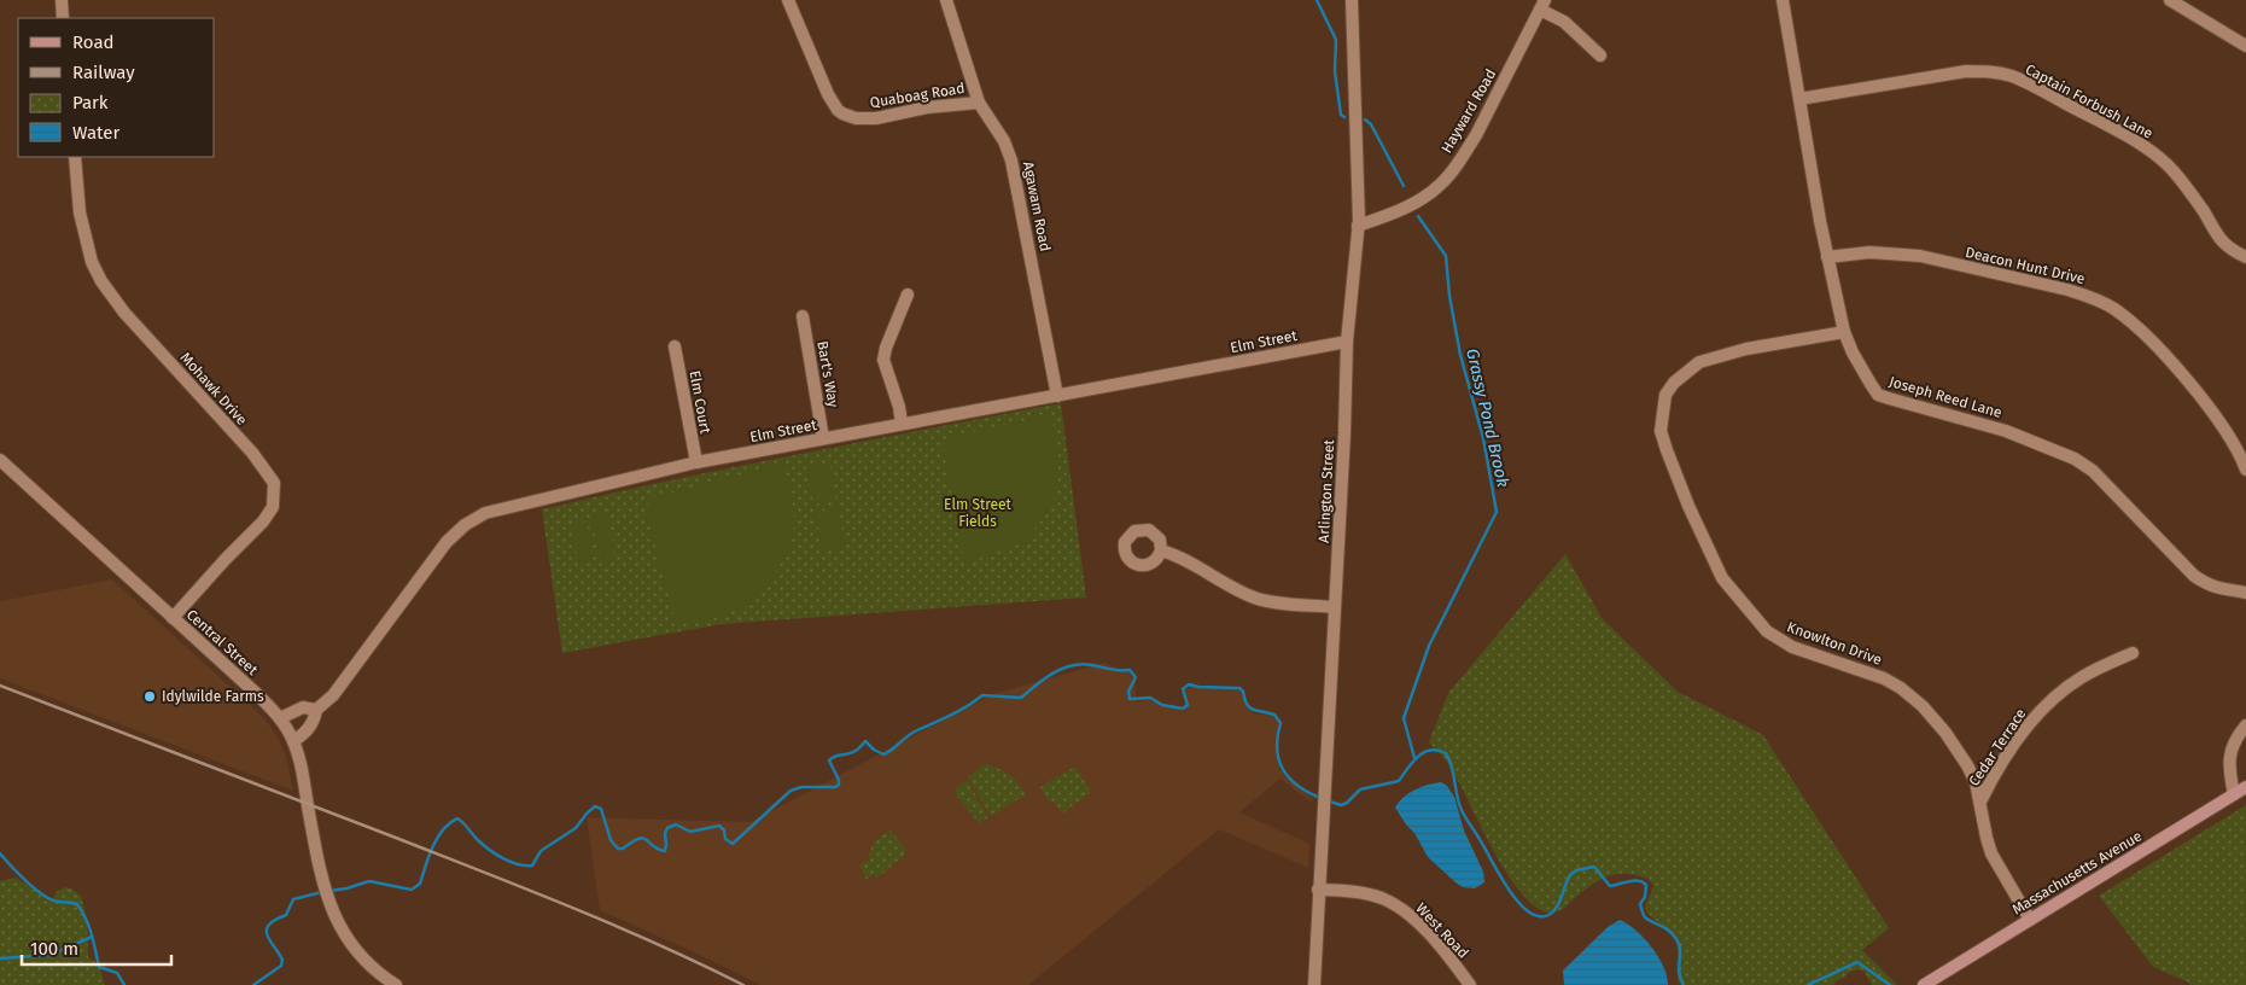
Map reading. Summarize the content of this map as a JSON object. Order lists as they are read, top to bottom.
{
  "streets": {
    "main road": ["Massachusetts Avenue"],
    "street": [
      "Quaboag Road",
      "Captain Forbush Lane",
      "Hayward Road",
      "Agawam Road",
      "Deacon Hunt Drive",
      "Elm Street",
      "Bart's Way",
      "Mohawk Drive",
      "Joseph Reed Lane",
      "Elm Court",
      "Arlington Street",
      "Central Street",
      "Knowlton Drive",
      "Cedar Terrace",
      "West Road"
    ]
  },
  "crossings": [
    ["Quaboag Road", "Agawam Road"],
    ["Captain Forbush Lane", "Joseph Reed Lane"],
    ["Hayward Road", "Arlington Street"],
    ["Agawam Road", "Elm Street"],
    ["Deacon Hunt Drive", "Joseph Reed Lane"],
    ["Elm Street", "Bart's Way"],
    ["Elm Street", "Elm Court"],
    ["Elm Street", "Arlington Street"],
    ["Elm Street", "Central Street"],
    ["Mohawk Drive", "Central Street"],
    ["Joseph Reed Lane", "Knowlton Drive"],
    ["Arlington Street", "West Road"],
    ["Knowlton Drive", "Cedar Terrace"],
    ["Knowlton Drive", "Massachusetts Avenue"]
  ],
  "water": ["Grassy Pond Brook"],
  "parks": ["Elm Street Fields"],
  "places": ["Idylwilde Farms"],
  "legend": [
    "Road",
    "Railway",
    "Park",
    "Water"
  ],
  "scale_bar": "100 m"
}
